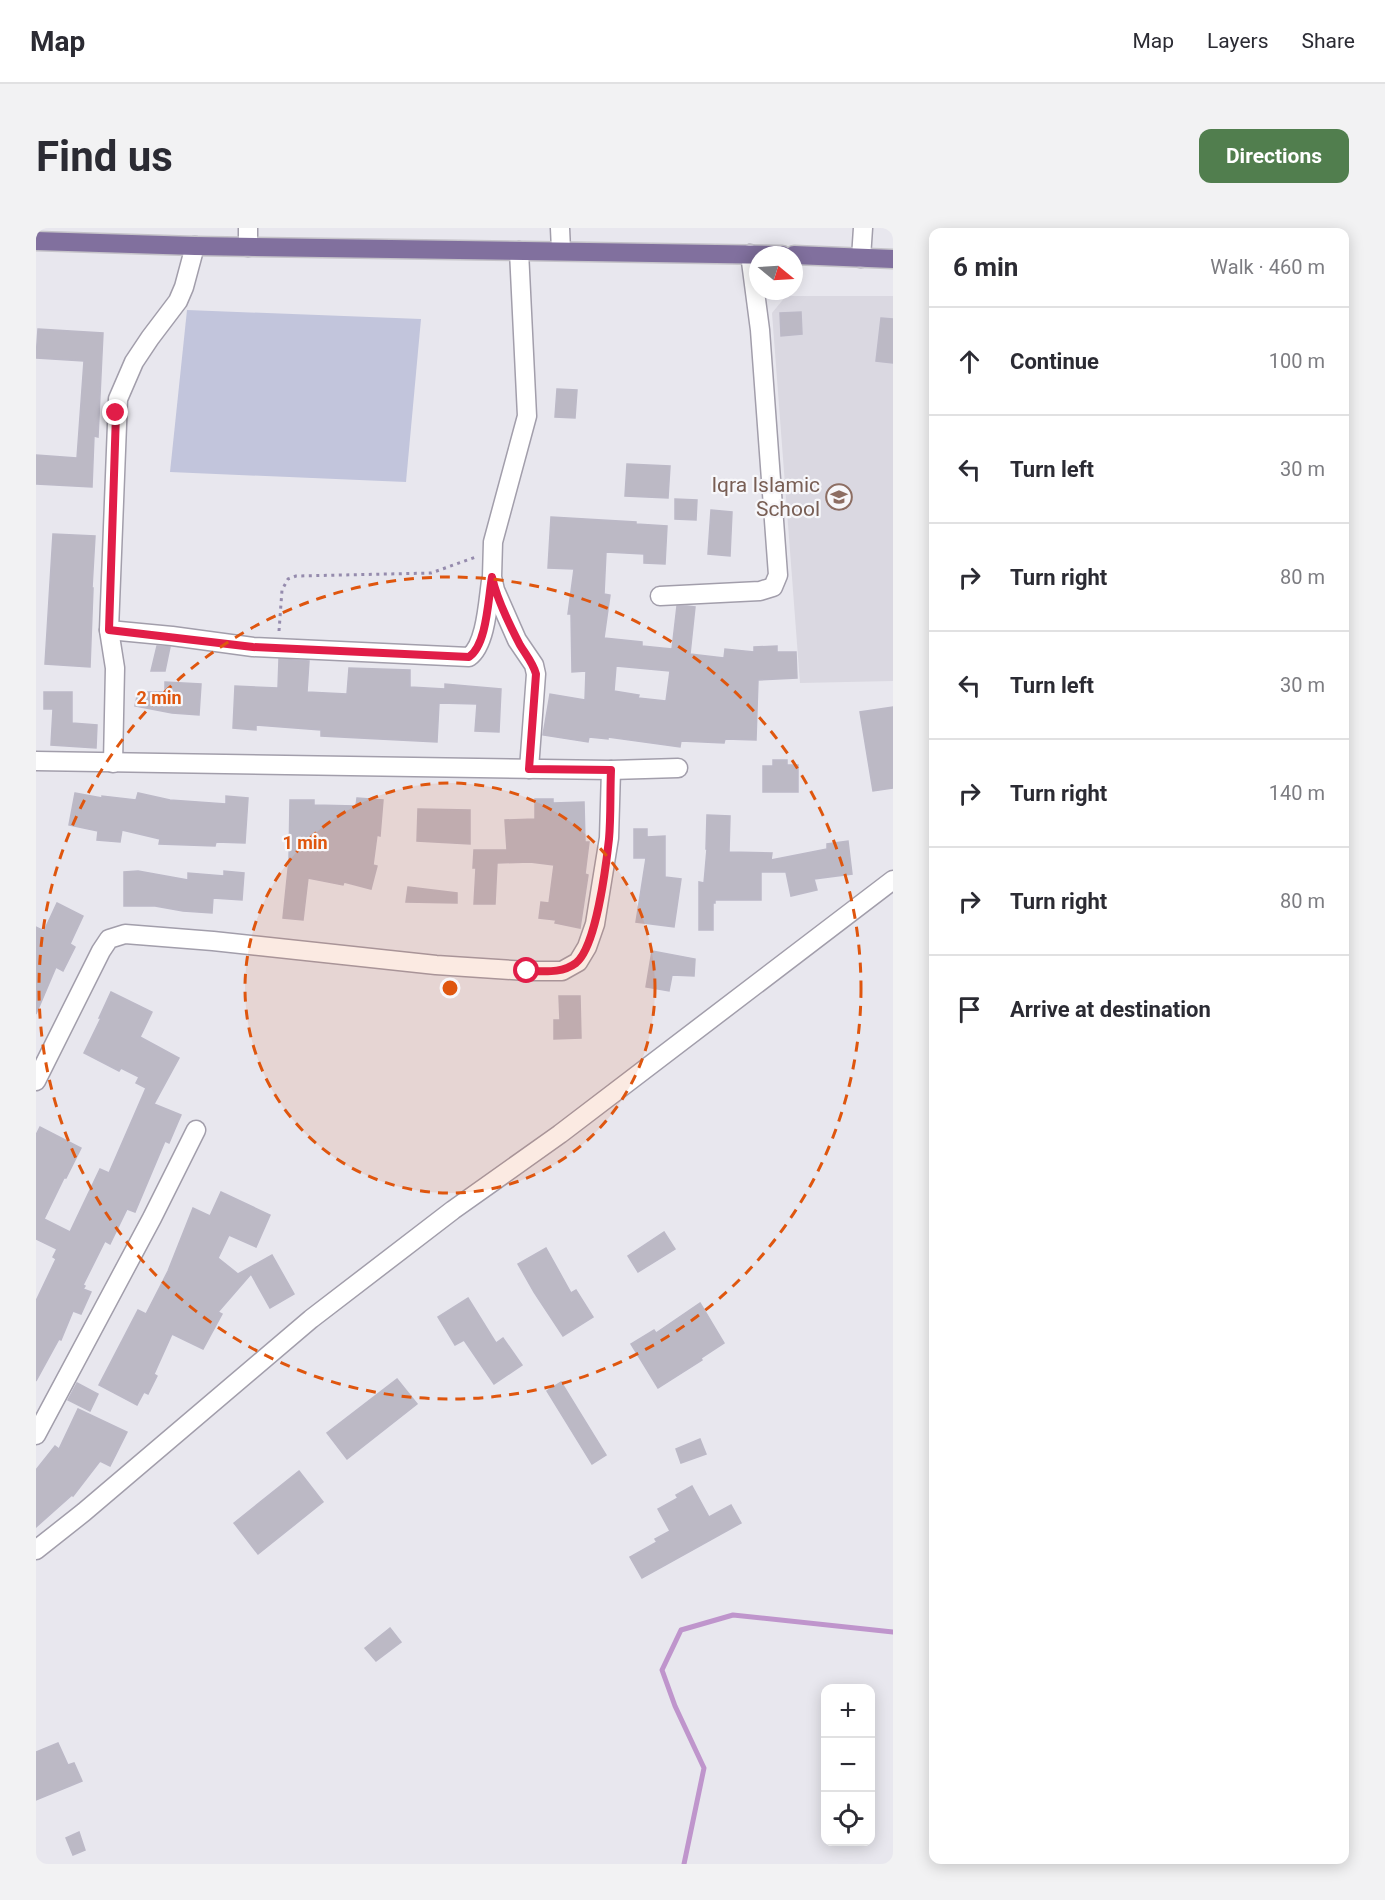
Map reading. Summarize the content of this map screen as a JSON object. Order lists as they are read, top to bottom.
{
  "places": {
    "school or university": ["Iqra Islamic School"]
  },
  "north": "right",
  "page": {
    "header": "Map",
    "nav": ["Map", "Layers", "Share"],
    "buttons": "Directions",
    "title": "Find us",
    "heading": ["6 min", "Walk · 460 m"],
    "list": [
      ["Continue", "100 m"],
      ["Turn left", "30 m"],
      ["Turn right", "80 m"],
      ["Turn left", "30 m"],
      ["Turn right", "140 m"],
      ["Turn right", "80 m"],
      "Arrive at destination"
    ],
    "map_buttons": ["+", "−"]
  },
  "rings": ["2 min", "1 min"]
}
